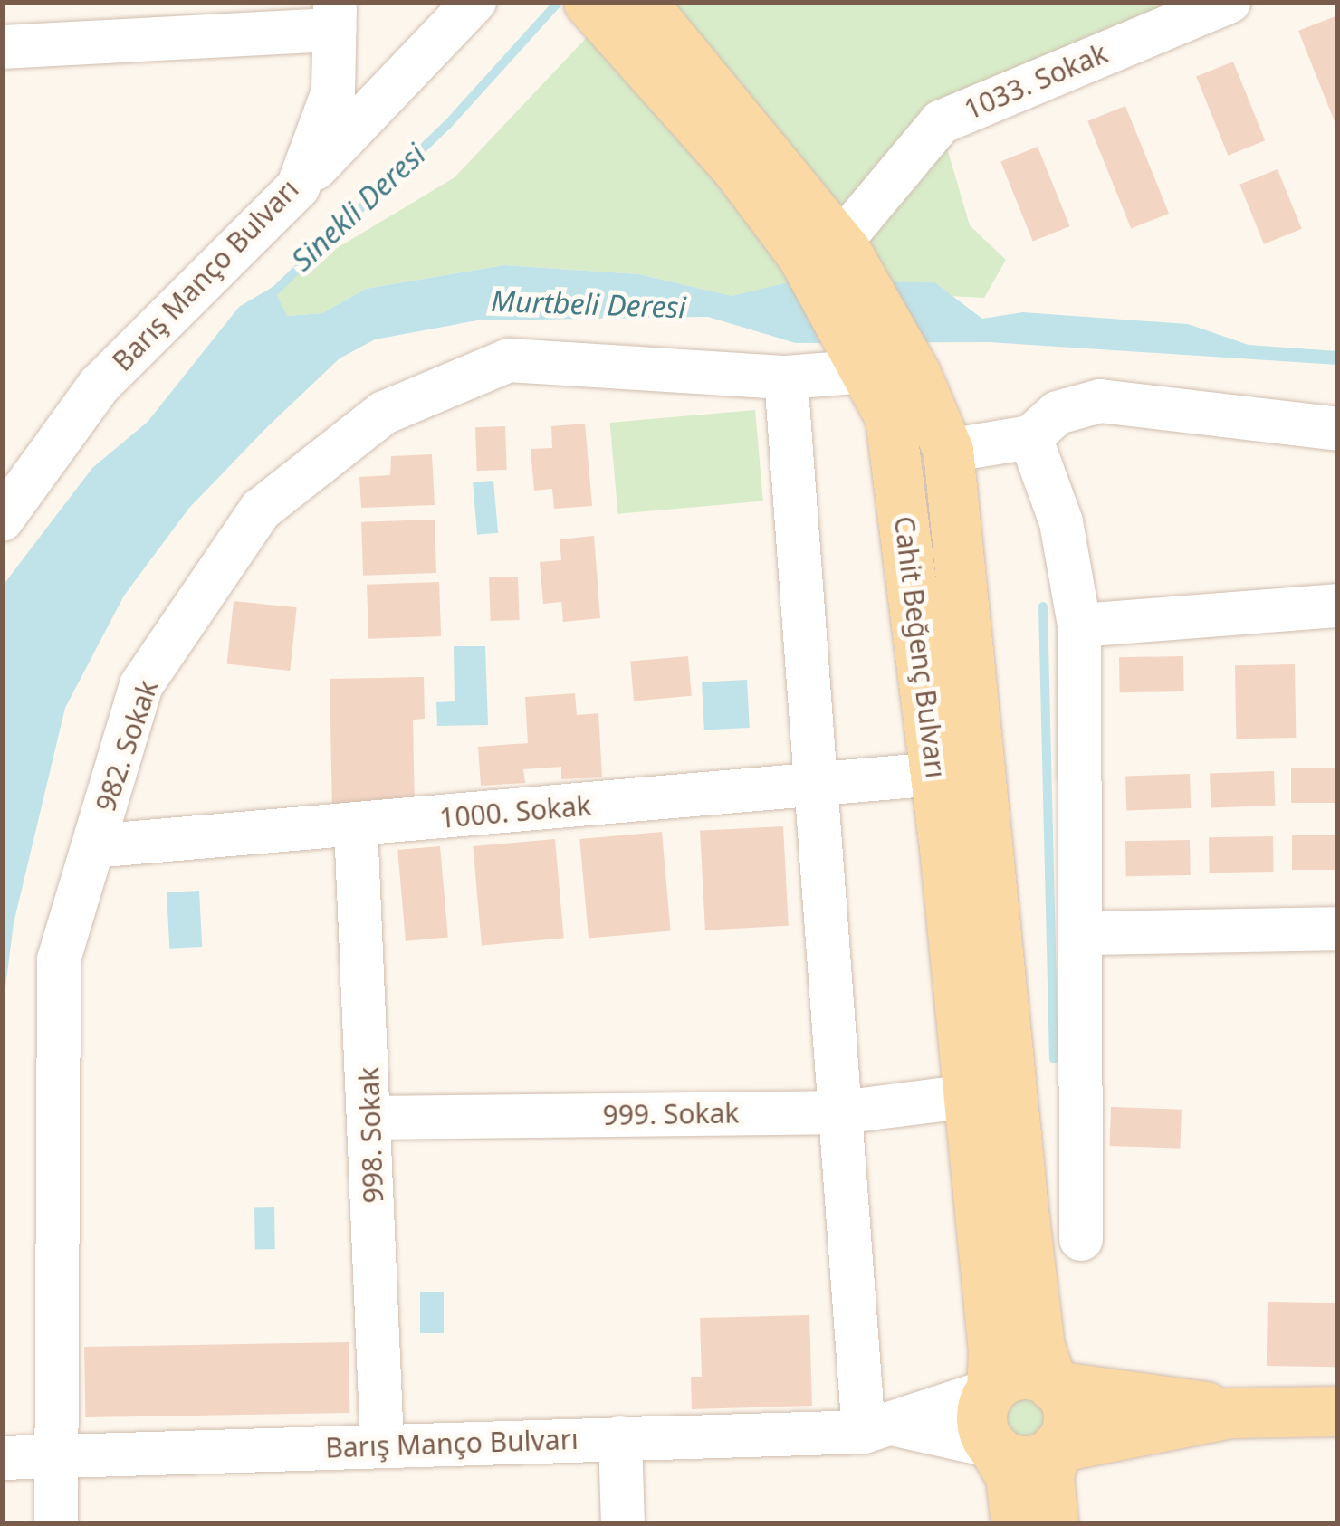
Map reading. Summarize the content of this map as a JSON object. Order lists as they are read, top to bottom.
{
  "streets": {
    "main road": ["Cahit Beğenç Bulvarı"],
    "street": [
      "1033. Sokak",
      "Barış Manço Bulvarı",
      "982. Sokak",
      "1000. Sokak",
      "999. Sokak",
      "998. Sokak"
    ]
  },
  "crossings": [
    ["1033. Sokak", "Cahit Beğenç Bulvarı"],
    ["Barış Manço Bulvarı", "Cahit Beğenç Bulvarı"],
    ["Barış Manço Bulvarı", "982. Sokak"],
    ["Barış Manço Bulvarı", "998. Sokak"],
    ["Cahit Beğenç Bulvarı", "982. Sokak"],
    ["Cahit Beğenç Bulvarı", "1000. Sokak"],
    ["Cahit Beğenç Bulvarı", "999. Sokak"],
    ["982. Sokak", "1000. Sokak"],
    ["1000. Sokak", "998. Sokak"],
    ["999. Sokak", "998. Sokak"]
  ],
  "water": ["Sinekli Deresi", "Murtbeli Deresi"]
}
